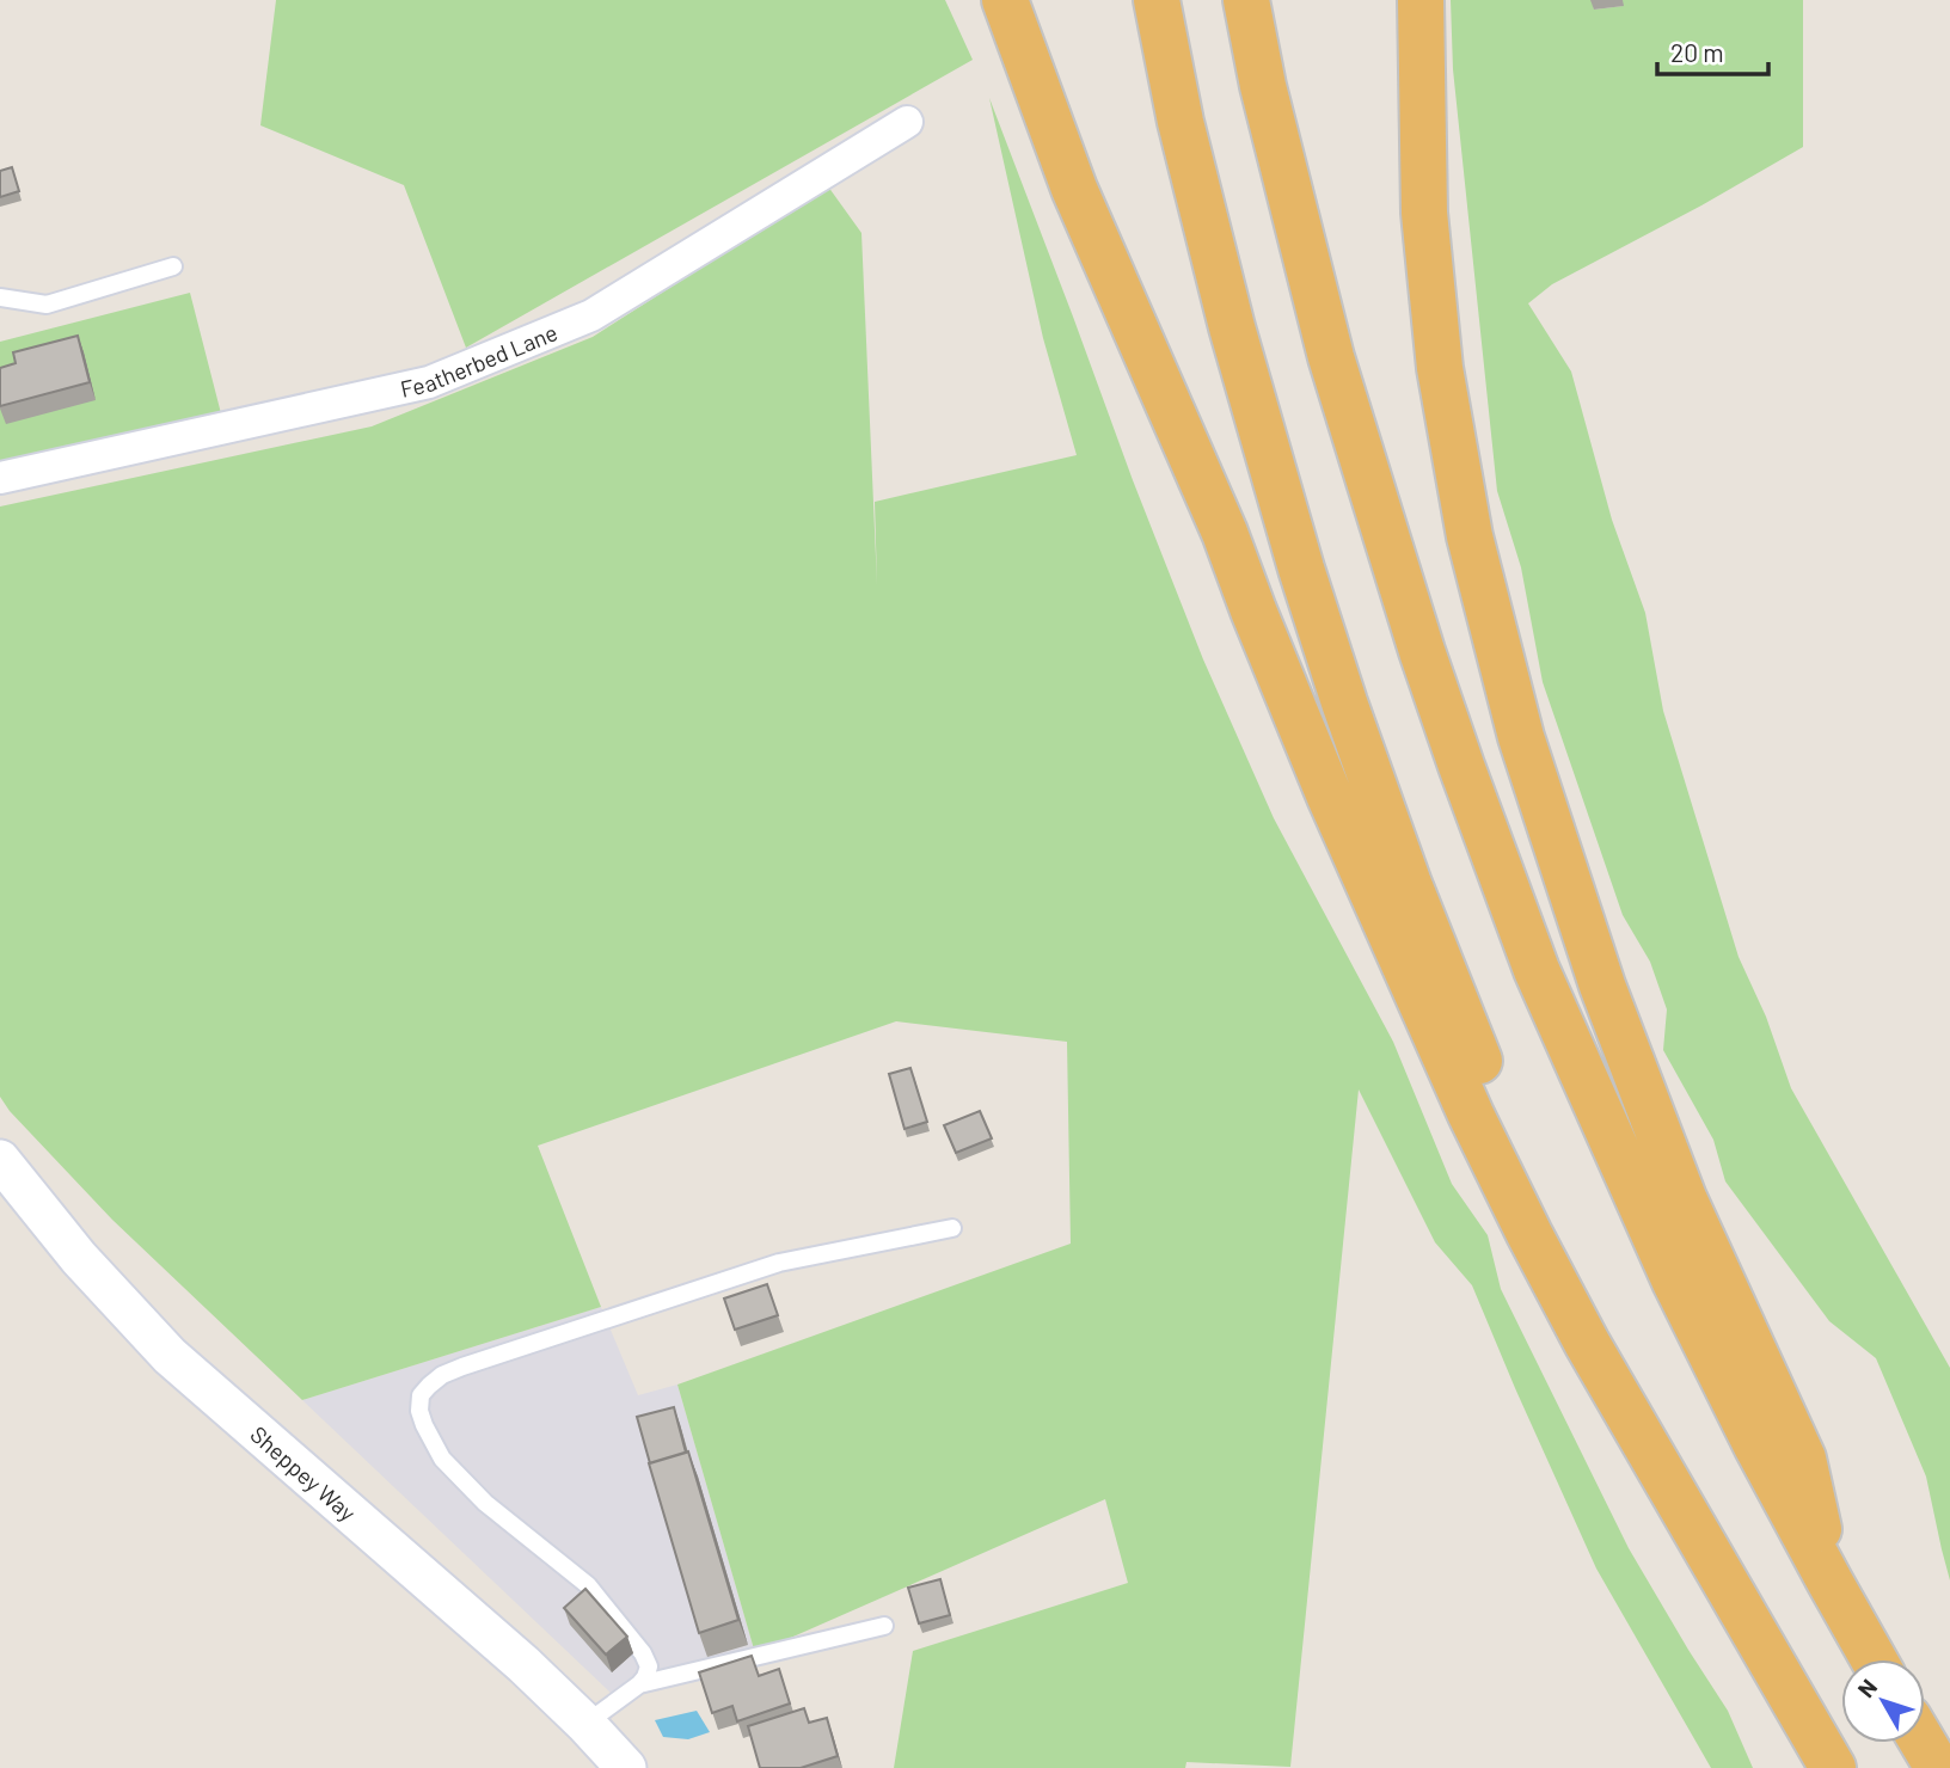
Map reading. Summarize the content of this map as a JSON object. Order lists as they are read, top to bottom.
{
  "streets": {
    "street": ["Featherbed Lane", "Sheppey Way"]
  },
  "scale_bar": "20 m",
  "north": "top left"
}
